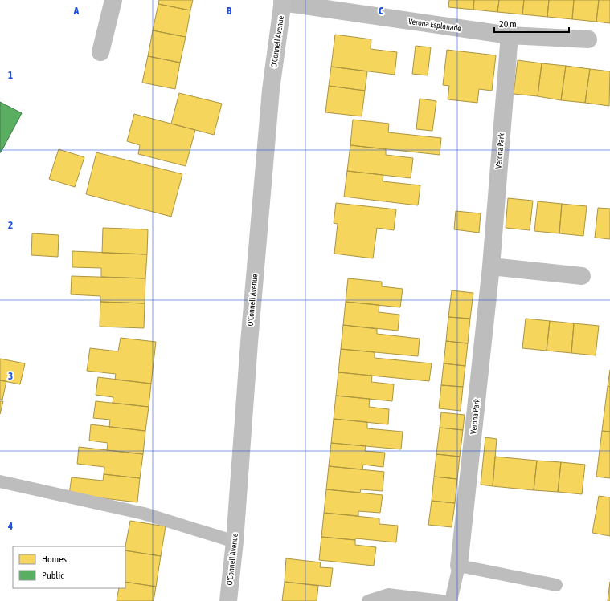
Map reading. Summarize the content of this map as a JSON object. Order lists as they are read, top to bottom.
{
  "streets": {
    "main road": ["O'Connell Avenue"],
    "street": ["Verona Esplanade", "Verona Park"]
  },
  "crossings": [
    ["Verona Esplanade", "O'Connell Avenue"],
    ["Verona Esplanade", "Verona Park"]
  ],
  "legend": ["Homes", "Public"],
  "scale_bar": "20 m",
  "grid": {
    "columns": ["A", "B", "C"],
    "rows": [
      "1",
      "2",
      "3",
      "4"
    ]
  }
}
